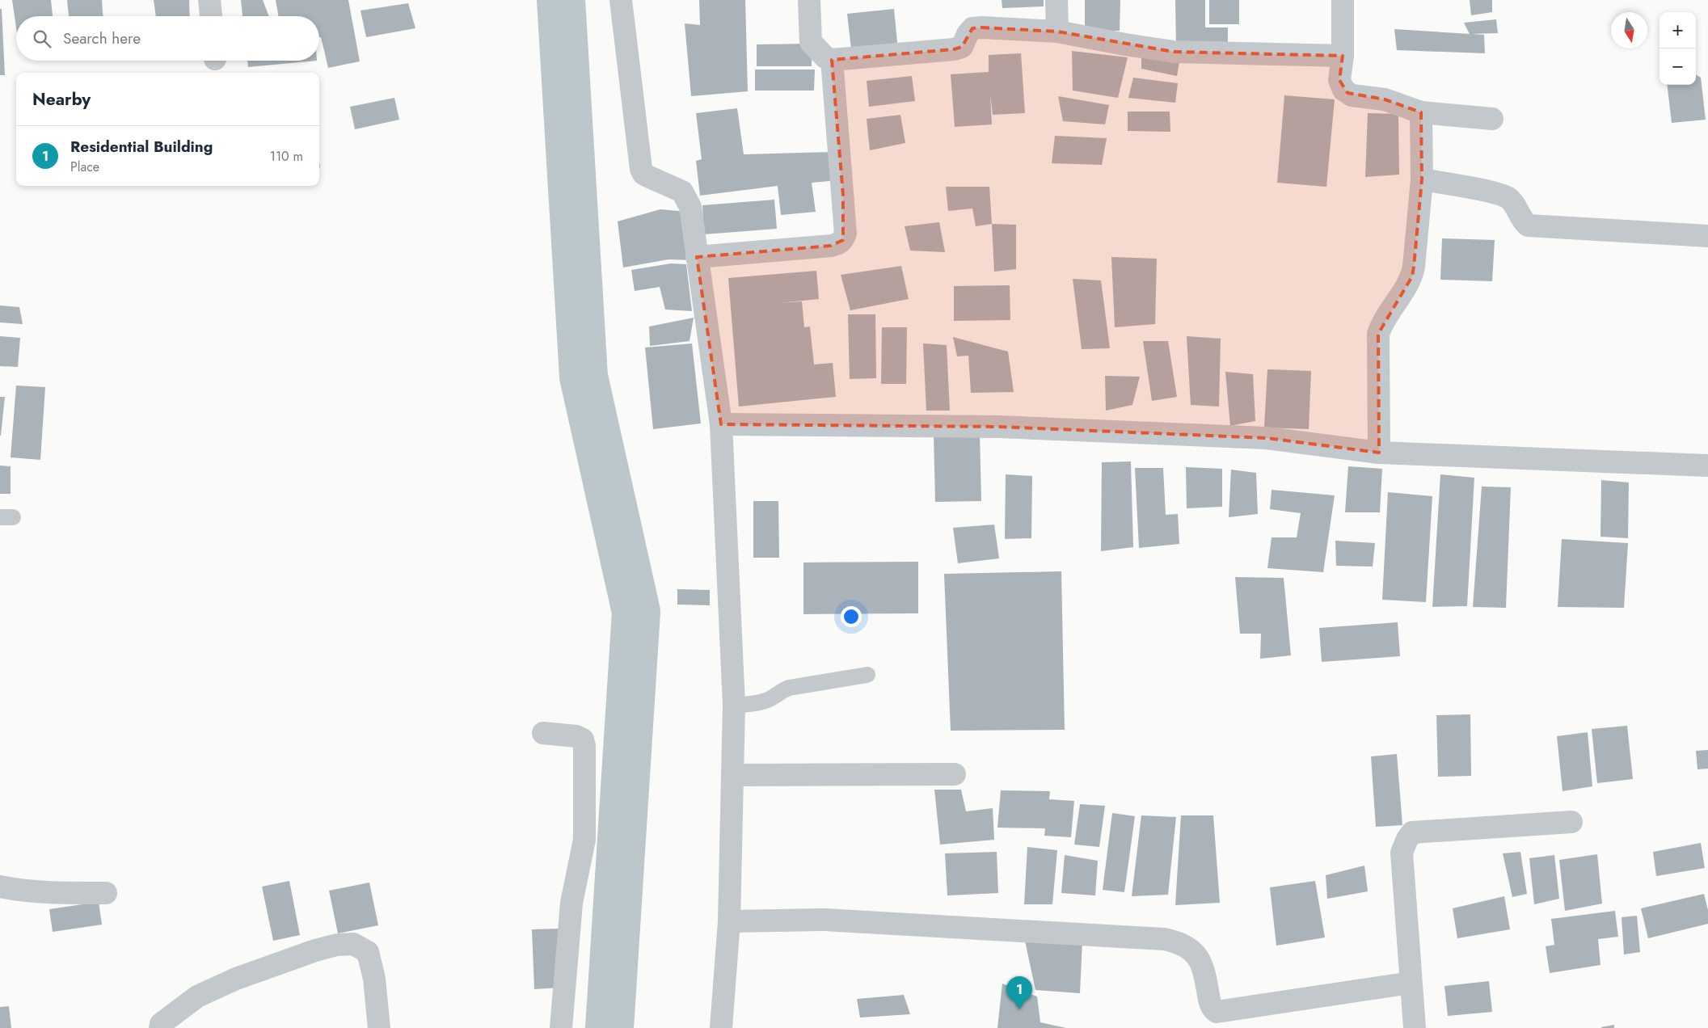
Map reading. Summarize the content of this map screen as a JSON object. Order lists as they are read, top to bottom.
{
  "north": "bottom",
  "page": {
    "map_buttons": ["+", "−"],
    "search": "Search here",
    "heading": "Nearby",
    "list": [
      {
        "mark": "1",
        "name": "Residential Building",
        "note": "Place",
        "value": "110 m"
      }
    ],
    "pins": "1"
  }
}
